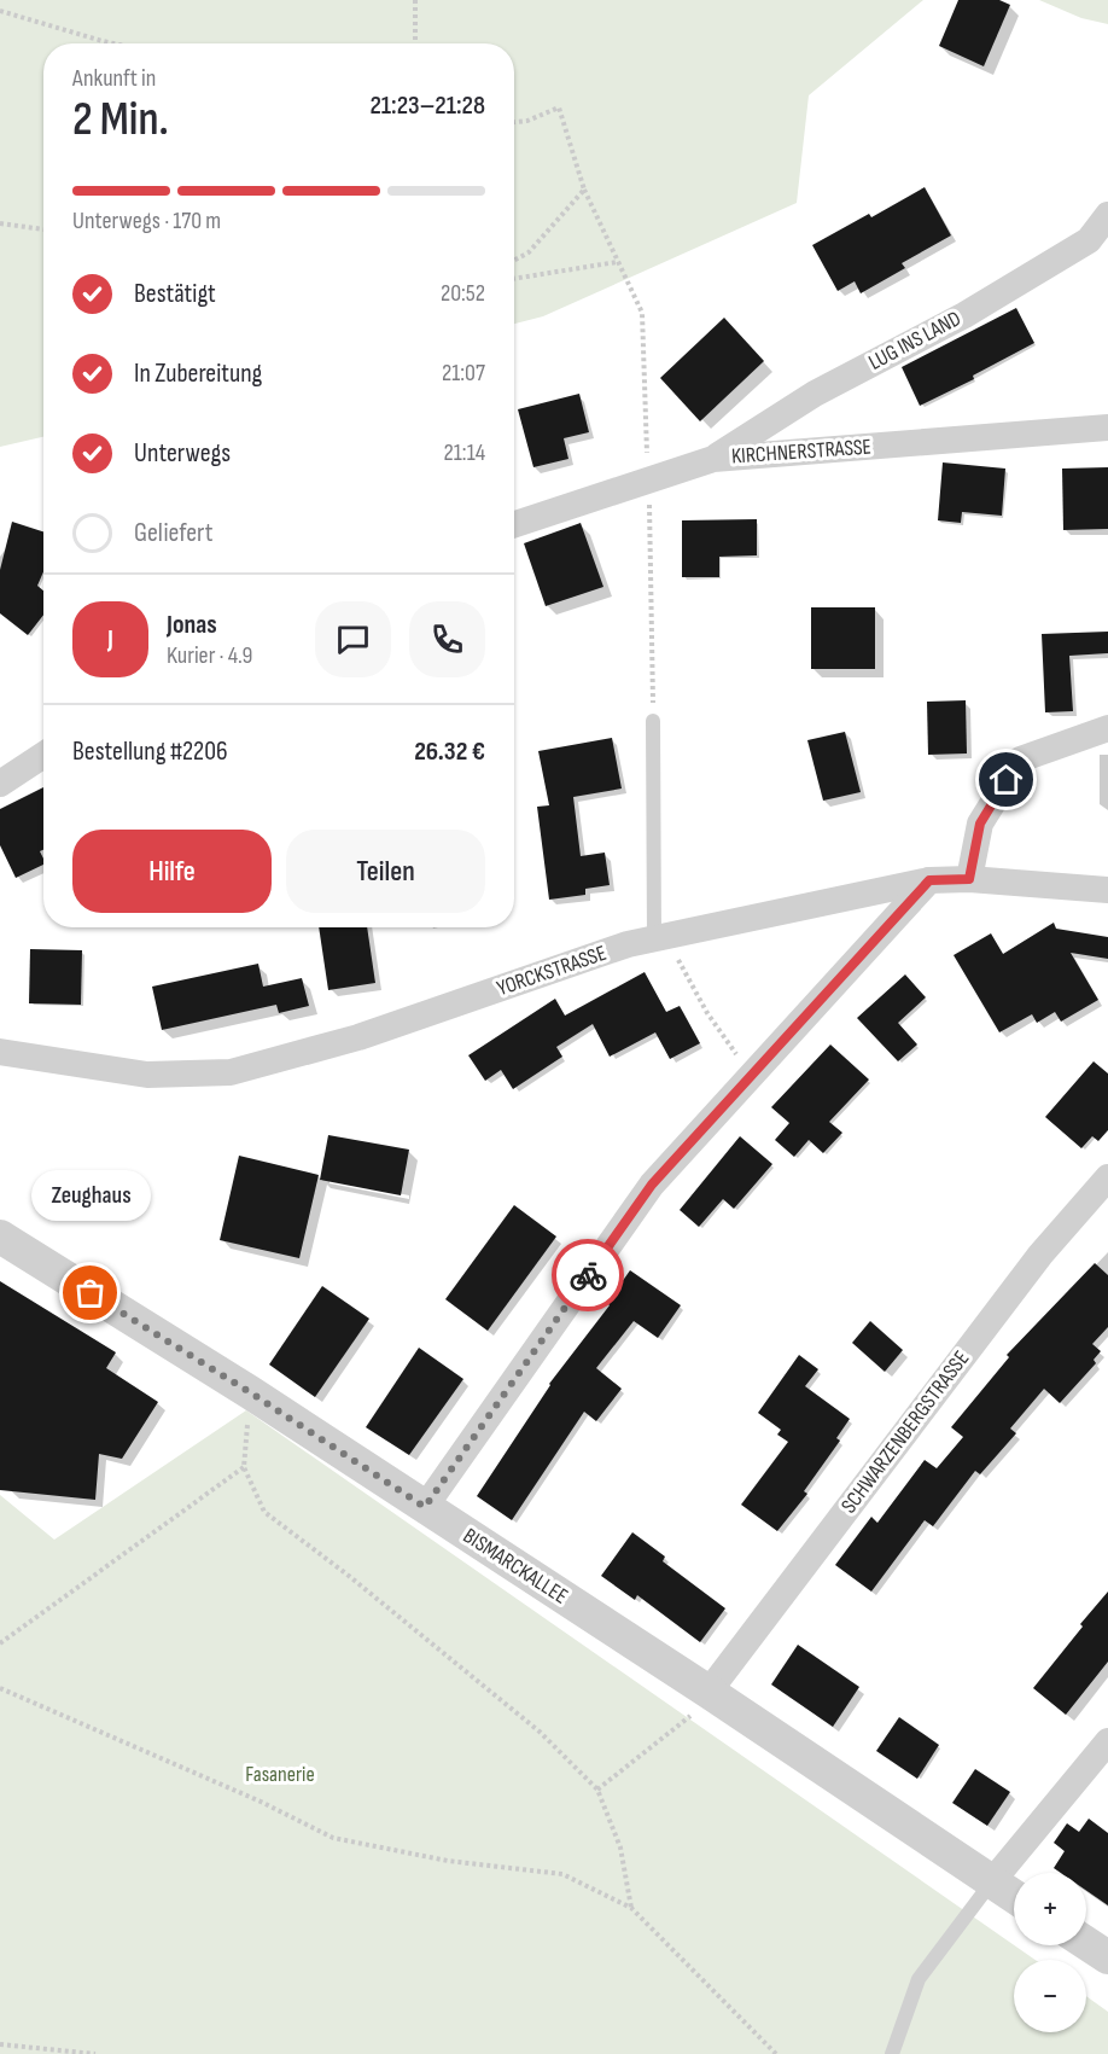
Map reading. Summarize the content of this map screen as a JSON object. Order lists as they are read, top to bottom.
{
  "streets": {
    "street": [
      "LUG INS LAND",
      "KIRCHNERSTRASSE",
      "YORCKSTRASSE",
      "SCHWARZENBERGSTRASSE",
      "BISMARCKALLEE"
    ]
  },
  "crossings": [
    ["LUG INS LAND", "KIRCHNERSTRASSE"],
    ["SCHWARZENBERGSTRASSE", "BISMARCKALLEE"]
  ],
  "parks": ["Fasanerie"],
  "places": ["Zeughaus"],
  "page": {
    "heading": ["2 Min.", "Ankunft in", "21:23–21:28"],
    "panel": [
      "Jonas",
      "Kurier · 4.9",
      "Bestellung #2206",
      "26.32 €"
    ],
    "bar": "Unterwegs · 170 m",
    "list": [
      ["Bestätigt", "20:52"],
      ["In Zubereitung", "21:07"],
      ["Unterwegs", "21:14"],
      "Geliefert"
    ],
    "round": "J",
    "buttons": ["Hilfe", "Teilen"],
    "bubble": "Zeughaus",
    "map_buttons": ["+", "−"]
  }
}
